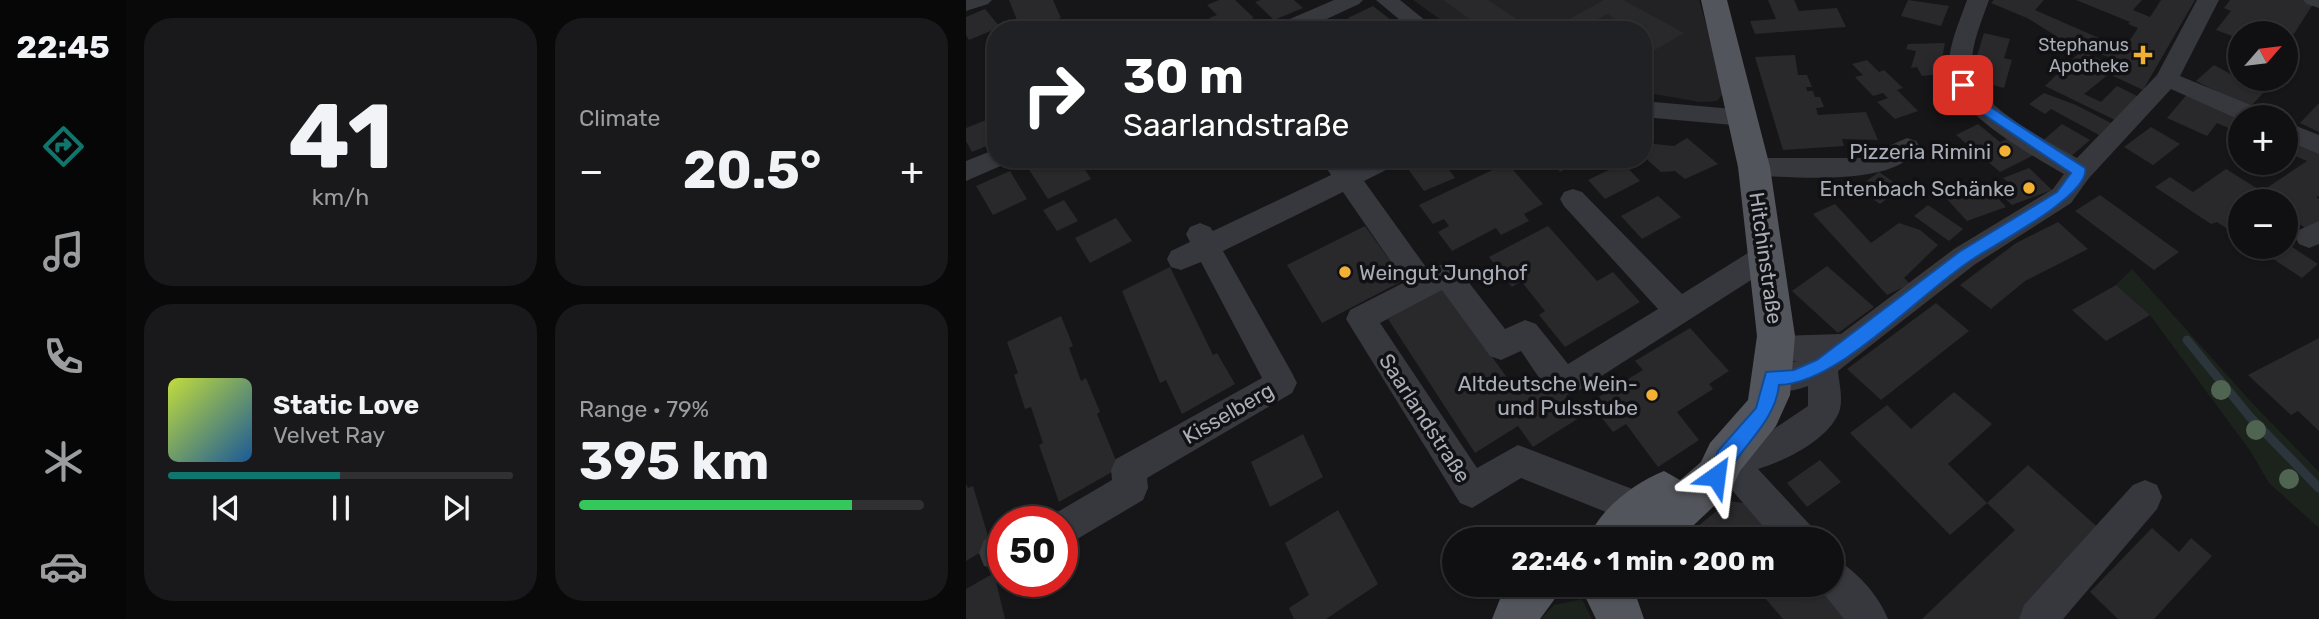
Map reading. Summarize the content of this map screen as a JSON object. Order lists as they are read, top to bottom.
{
  "streets": {
    "main road": ["Hitchinstraße"],
    "street": ["Kisselberg", "Saarlandstraße"]
  },
  "places": {
    "health": ["Stephanus Apotheke"],
    "other": [
      "Pizzeria Rimini",
      "Entenbach Schänke",
      "Weingut Junghof",
      "Altdeutsche Wein- und Pulsstube"
    ]
  },
  "north": "top right",
  "page": {
    "tabs": "22:45",
    "tile": [
      ["41", "km/h"],
      "Climate",
      ["Range · 79%", "395 km"]
    ],
    "map_buttons": ["+", "−"],
    "turn": ["30 m", "Saarlandstraße"],
    "heat": ["−", "20.5°", "+"],
    "song": ["Static Love", "Velvet Ray"],
    "limit": "50",
    "trip": "22:46 · 1 min · 200 m"
  }
}
